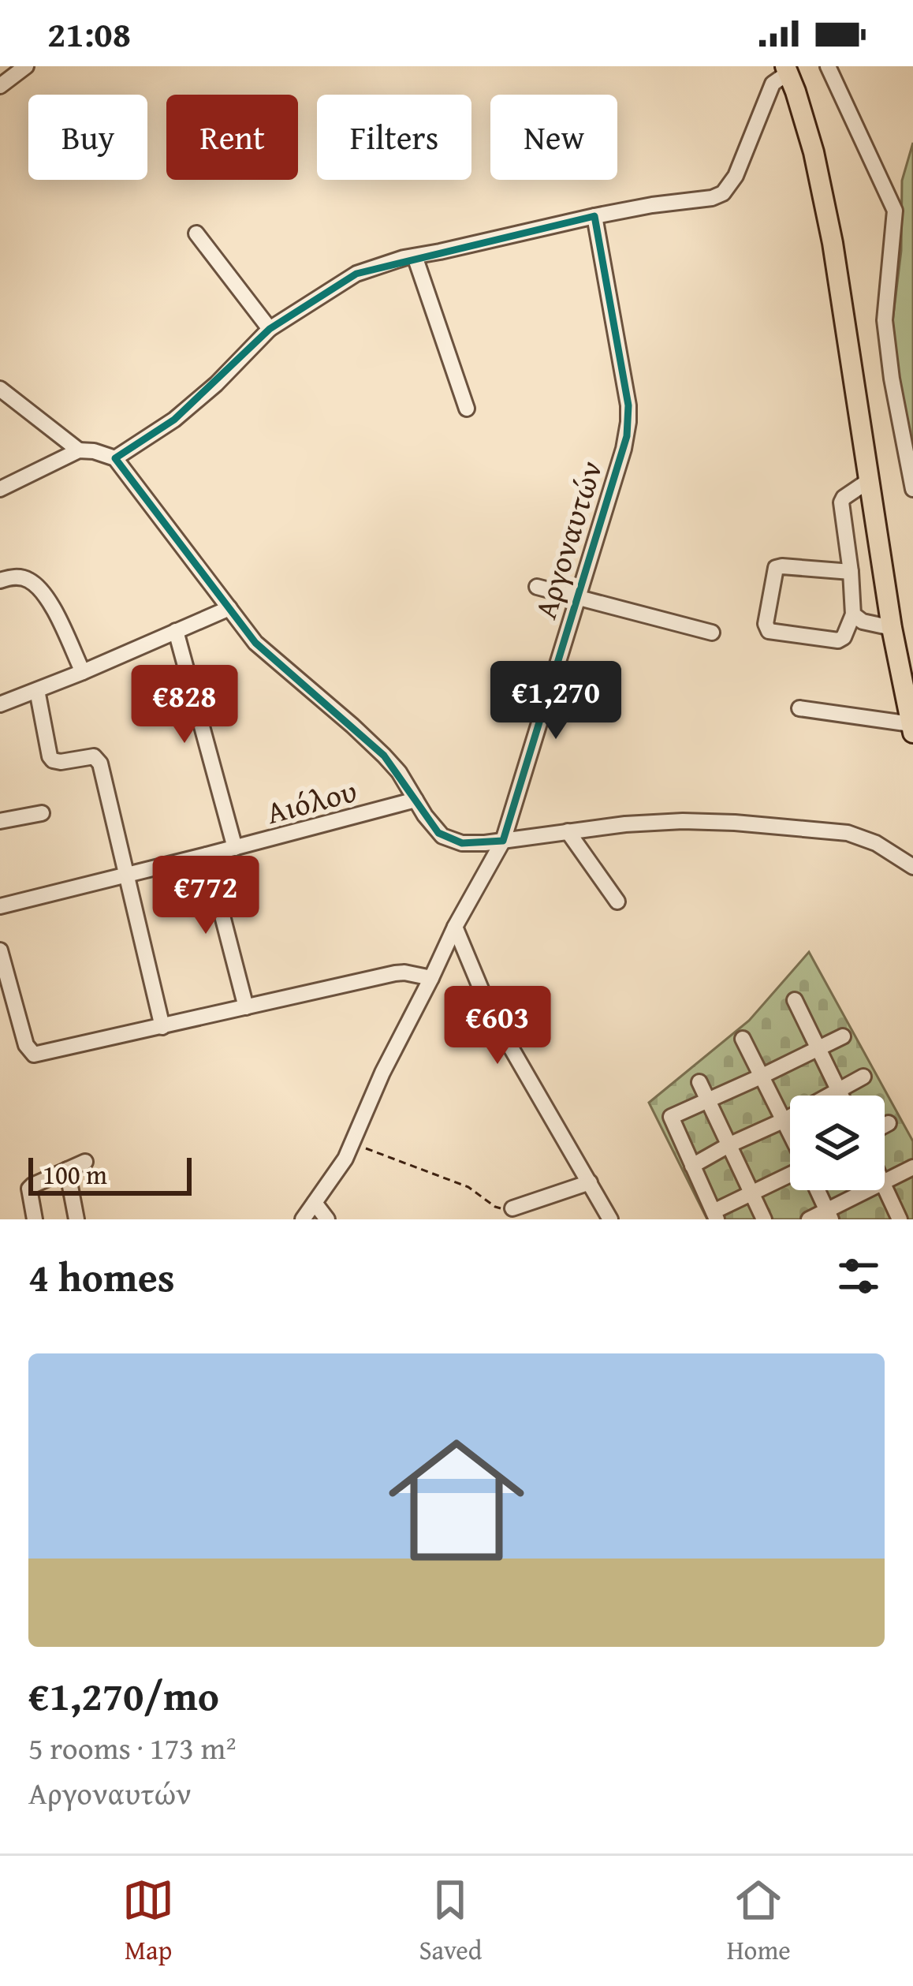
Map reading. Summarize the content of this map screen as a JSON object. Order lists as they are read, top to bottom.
{
  "streets": {
    "street": ["Αργοναυτών", "Αιόλου"]
  },
  "scale_bar": "100 m",
  "page": {
    "status": "21:08",
    "chip": [
      "Buy",
      "Rent",
      "Filters",
      "New"
    ],
    "price": [
      "€1,270",
      "€828",
      "€772",
      "€603"
    ],
    "scale": "100 m",
    "heading": "4 homes",
    "list": [
      {
        "name": "€1,270/mo",
        "note": "5 rooms · 173 m² · Αργοναυτών"
      }
    ],
    "tabs": ["Map", "Saved", "Home"]
  }
}
